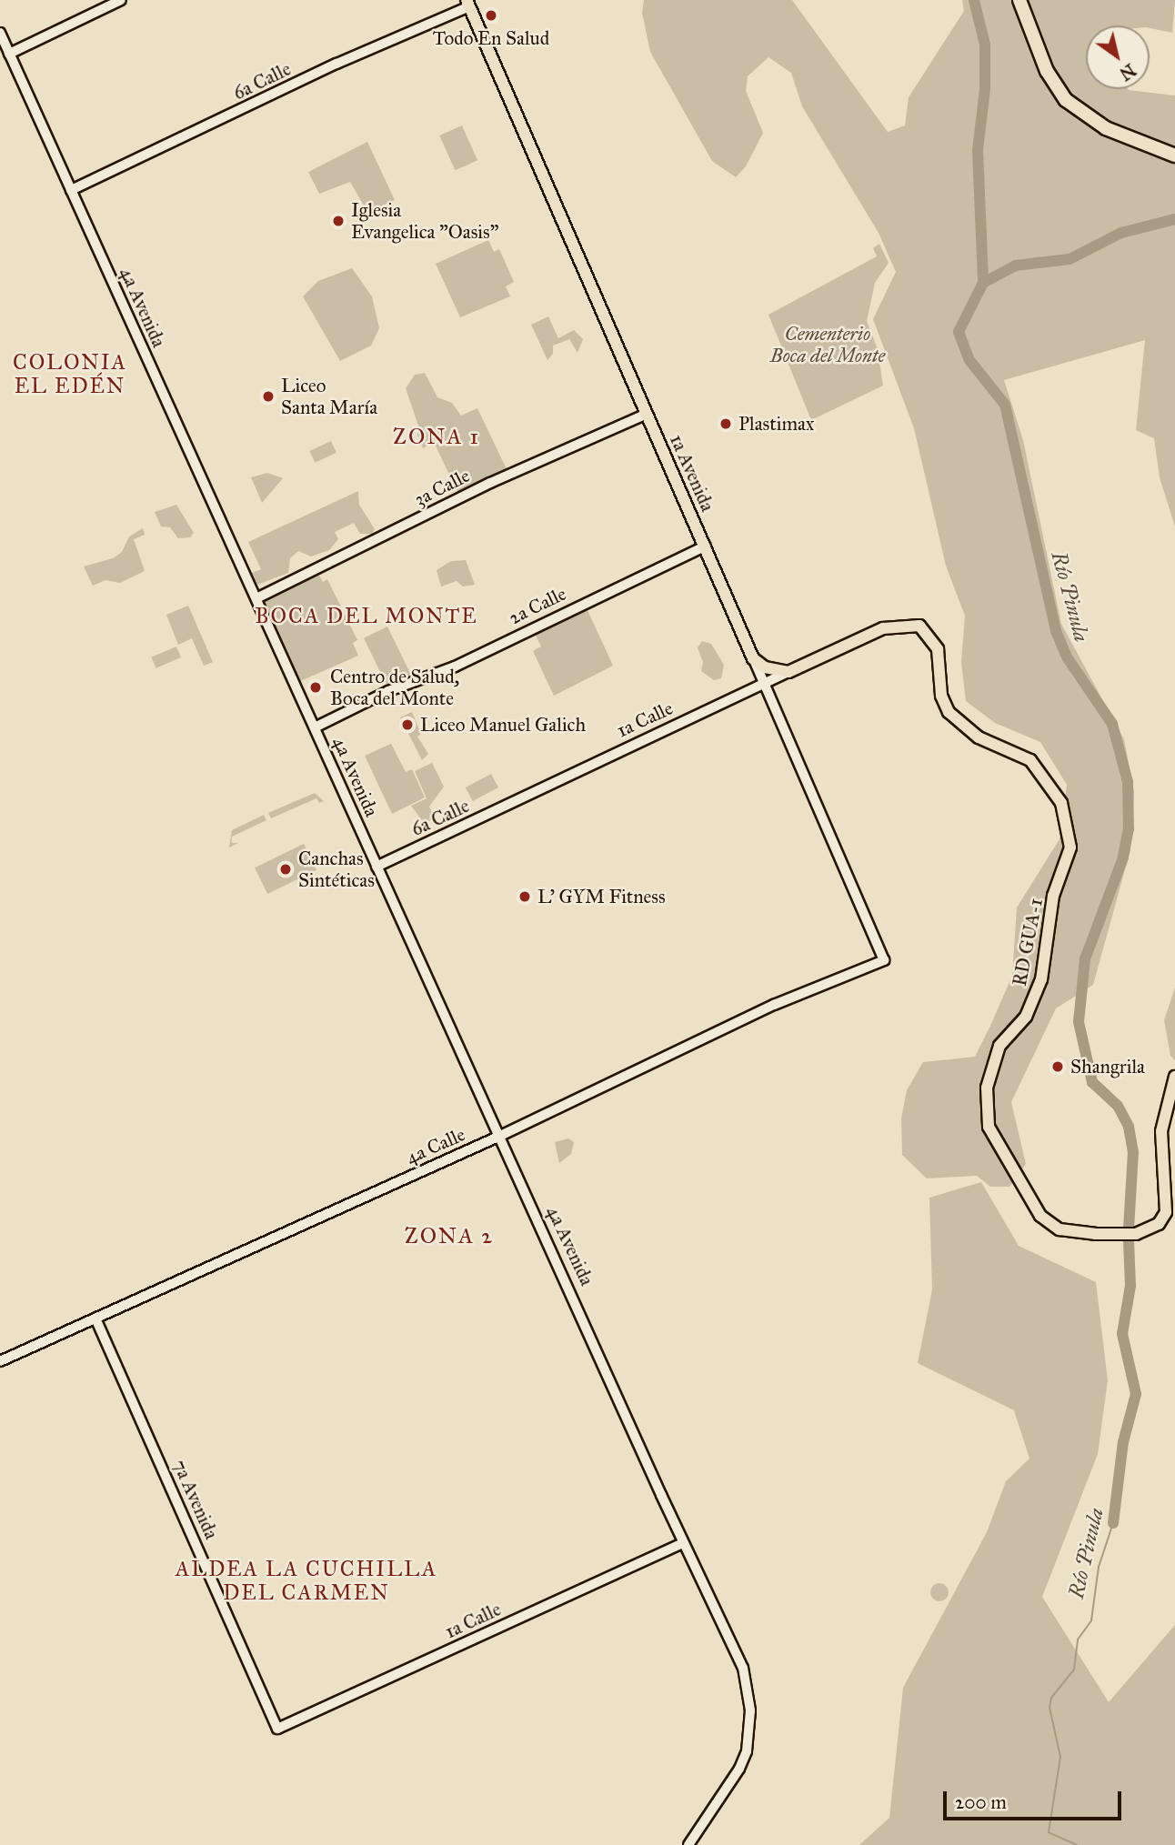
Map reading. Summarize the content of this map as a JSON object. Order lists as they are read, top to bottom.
{
  "streets": {
    "main road": ["1a Avenida", "1a Calle", "RD GUA-1"],
    "street": [
      "6a Calle",
      "4a Avenida",
      "3a Calle",
      "2a Calle",
      "4a Calle",
      "7a Avenida"
    ]
  },
  "crossings": [
    ["6a Calle", "4a Avenida"],
    ["6a Calle", "1a Avenida"],
    ["6a Calle", "1a Calle"],
    ["4a Avenida", "3a Calle"],
    ["4a Avenida", "2a Calle"],
    ["4a Avenida", "1a Calle"],
    ["4a Avenida", "4a Calle"],
    ["1a Avenida", "3a Calle"],
    ["1a Avenida", "2a Calle"],
    ["1a Avenida", "1a Calle"],
    ["1a Avenida", "4a Calle"],
    ["1a Calle", "RD GUA-1"],
    ["1a Calle", "7a Avenida"],
    ["4a Calle", "7a Avenida"]
  ],
  "districts": [
    "COLONIA EL EDÉN",
    "ZONA 1",
    "BOCA DEL MONTE",
    "ZONA 2",
    "ALDEA LA CUCHILLA DEL CARMEN"
  ],
  "water": ["Río Pinula"],
  "parks": ["Cementerio Boca del Monte"],
  "places": [
    "Todo En Salud",
    "Iglesia Evangelica \"Oasis\"",
    "Liceo Santa María",
    "Plastimax",
    "Centro de Salud, Boca del Monte",
    "Liceo Manuel Galich",
    "Canchas Sintéticas",
    "L' GYM Fitness",
    "Shangrila"
  ],
  "scale_bar": "200 m",
  "north": "bottom right"
}
